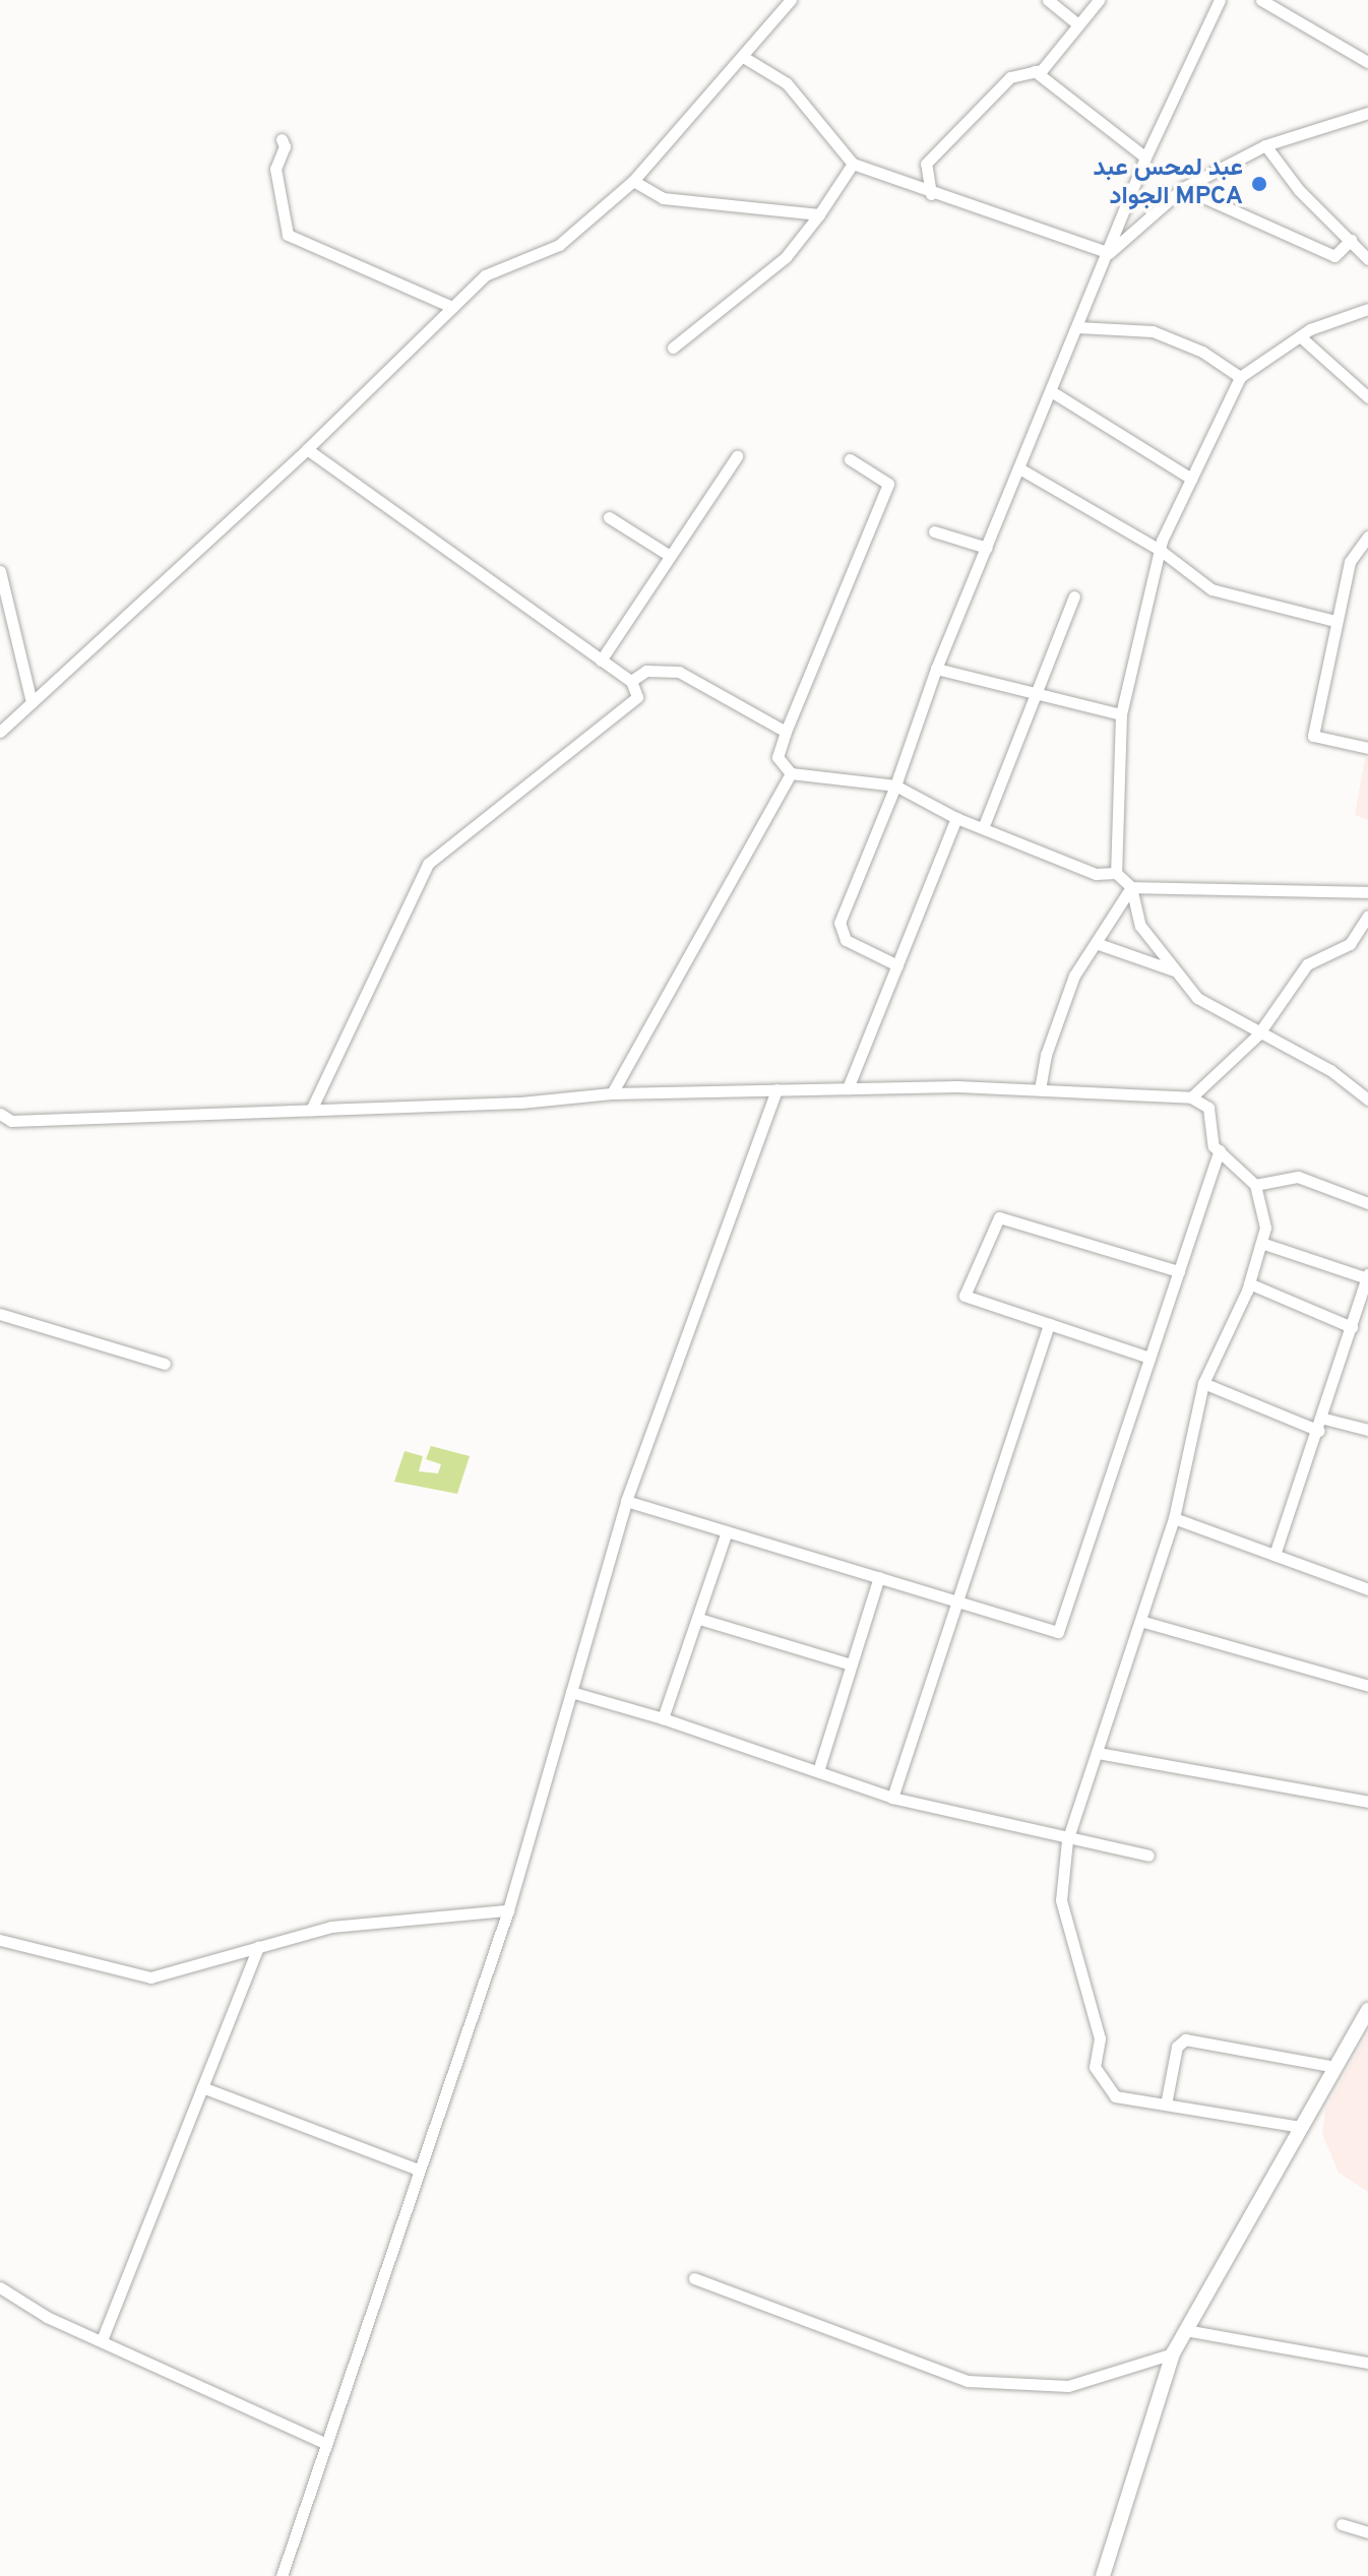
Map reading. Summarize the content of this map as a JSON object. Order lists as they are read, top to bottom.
{
  "places": ["عبد لمحس عبد الجواد MPCA"]
}
